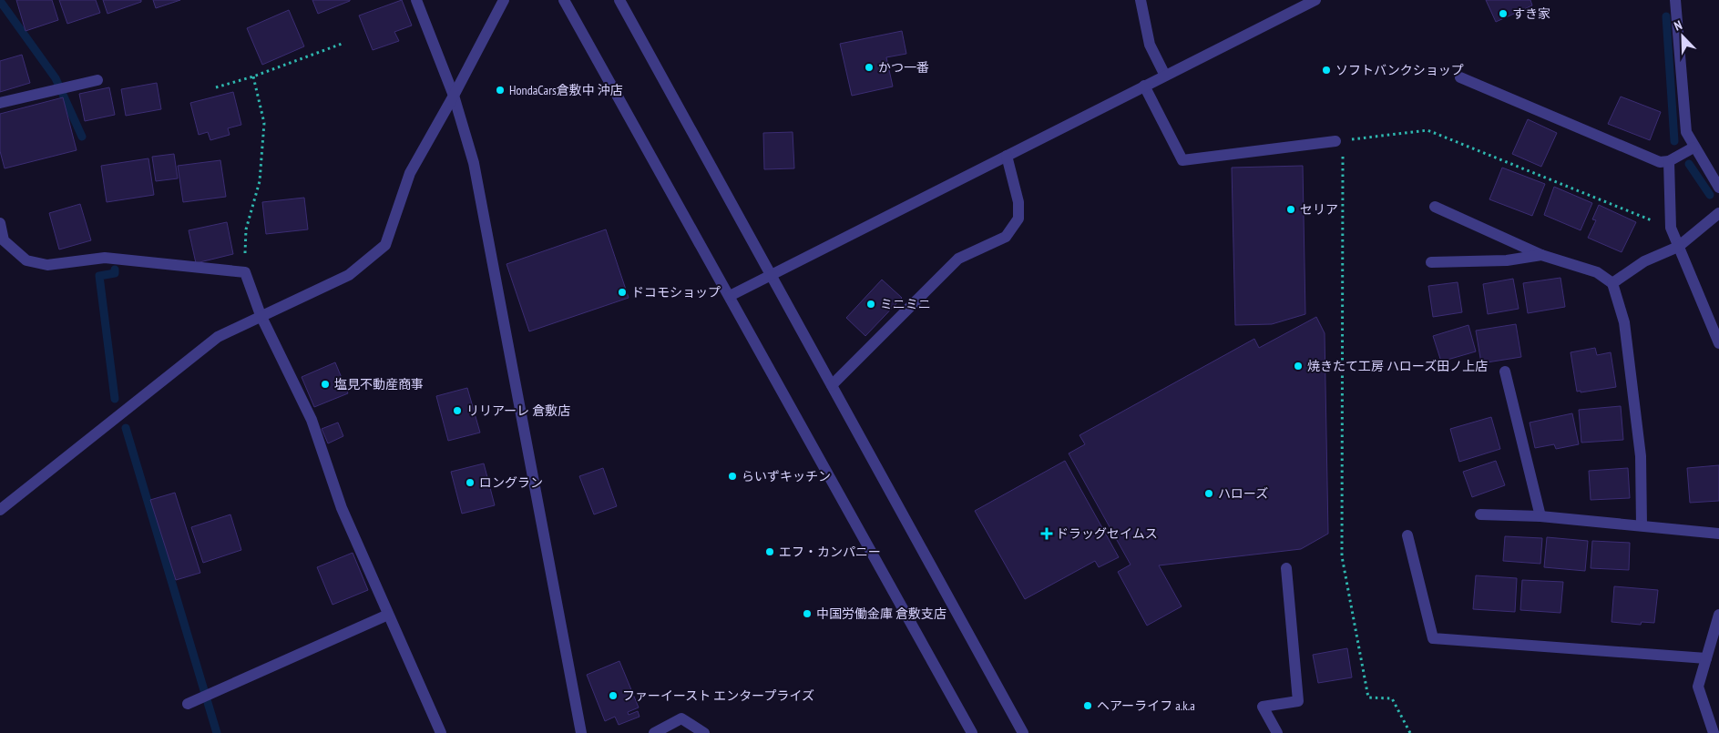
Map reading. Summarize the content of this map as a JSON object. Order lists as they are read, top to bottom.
{
  "places": {
    "other": [
      "すき家",
      "かつ一番",
      "ソフトバンクショップ",
      "HondaCars倉敷中 沖店",
      "セリア",
      "ドコモショップ",
      "ミニミニ",
      "焼きたて工房 ハローズ田ノ上店",
      "塩見不動産商事",
      "リリアーレ 倉敷店",
      "らいずキッチン",
      "ロングラン",
      "ハローズ",
      "エフ・カンパニー",
      "中国労働金庫 倉敷支店",
      "ファーイースト エンタープライズ",
      "ヘアーライフ a.k.a"
    ],
    "health": ["ドラッグセイムス"]
  },
  "north": "top left"
}
